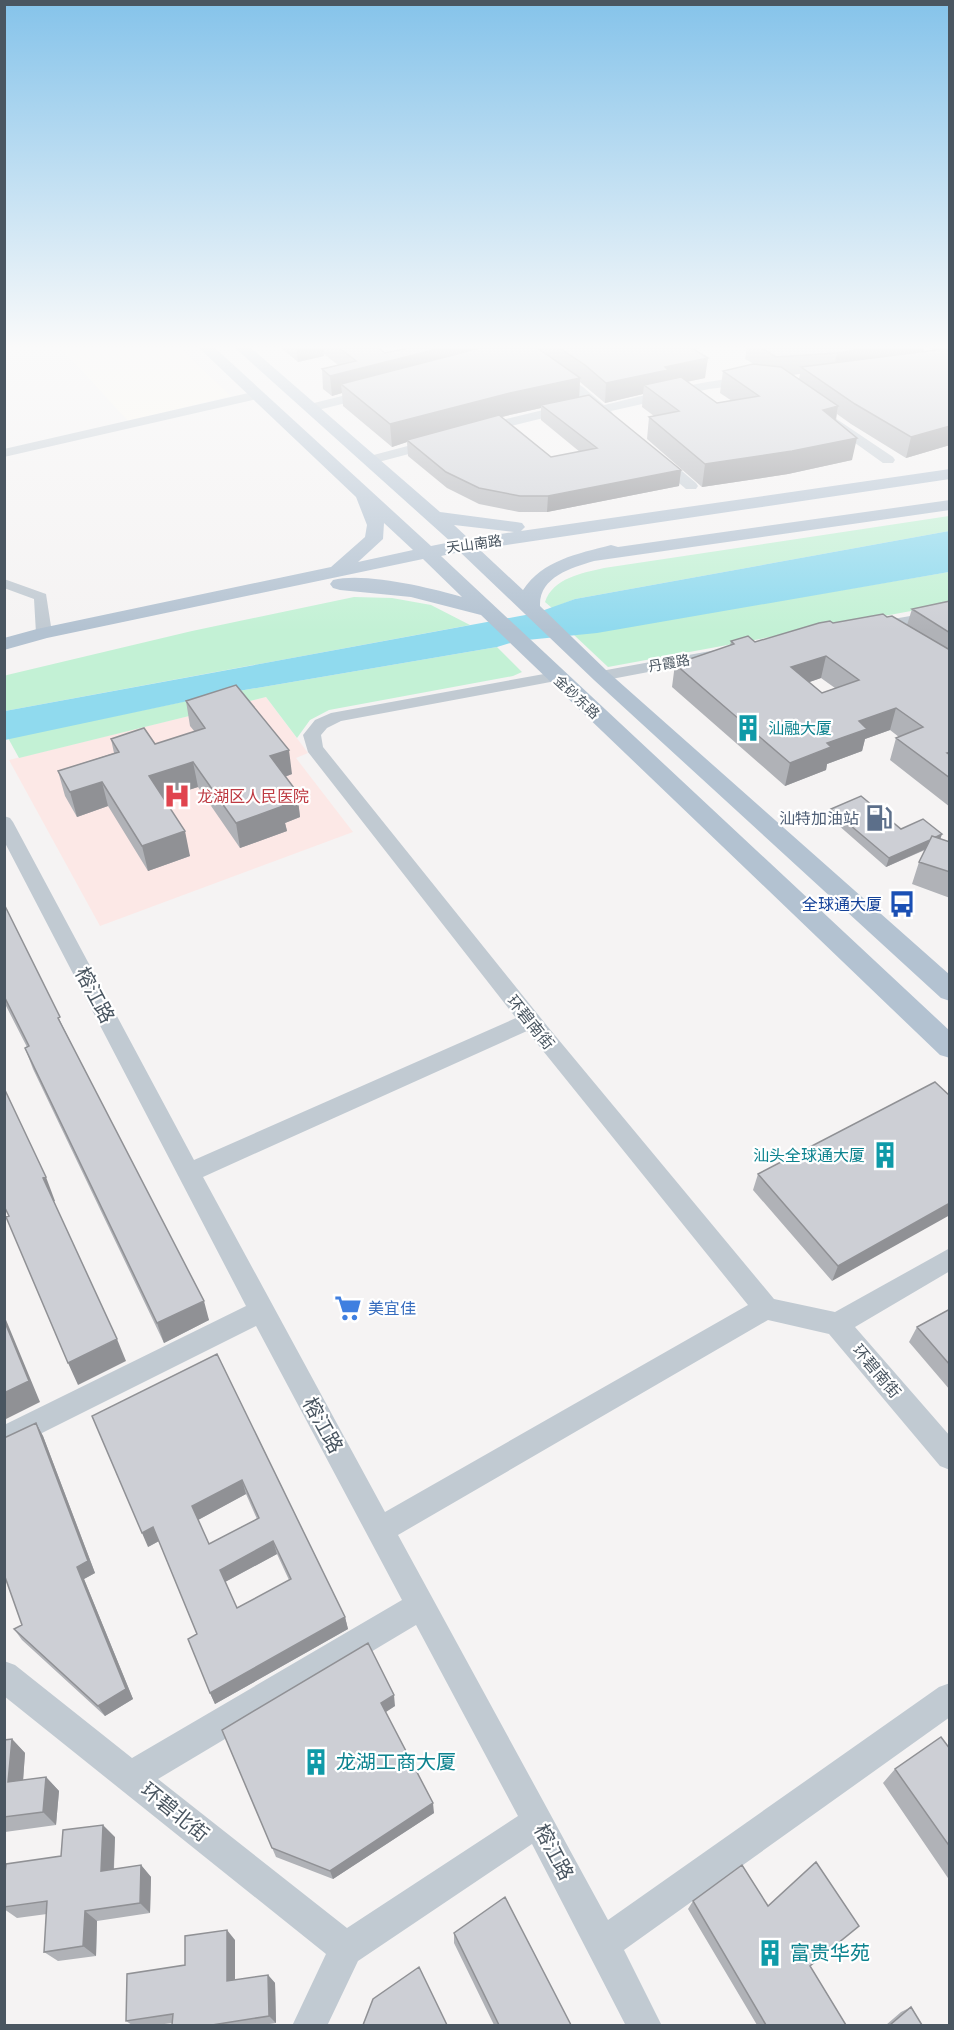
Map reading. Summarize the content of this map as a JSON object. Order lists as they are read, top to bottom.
{
  "streets": {
    "main road": ["天山南路", "金砂东路"],
    "street": [
      "丹霞路",
      "榕江路",
      "环碧南街",
      "环碧北街"
    ]
  },
  "crossings": [
    ["天山南路", "金砂东路"],
    ["丹霞路", "金砂东路"],
    ["金砂东路", "环碧南街"]
  ],
  "places": {
    "building": [
      "汕融大厦",
      "汕头全球通大厦",
      "龙湖工商大厦",
      "富贵华苑"
    ],
    "hospital": ["龙湖区人民医院"],
    "fuel station": ["汕特加油站"],
    "bus stop": ["全球通大厦"],
    "supermarket": ["美宜佳"]
  }
}
